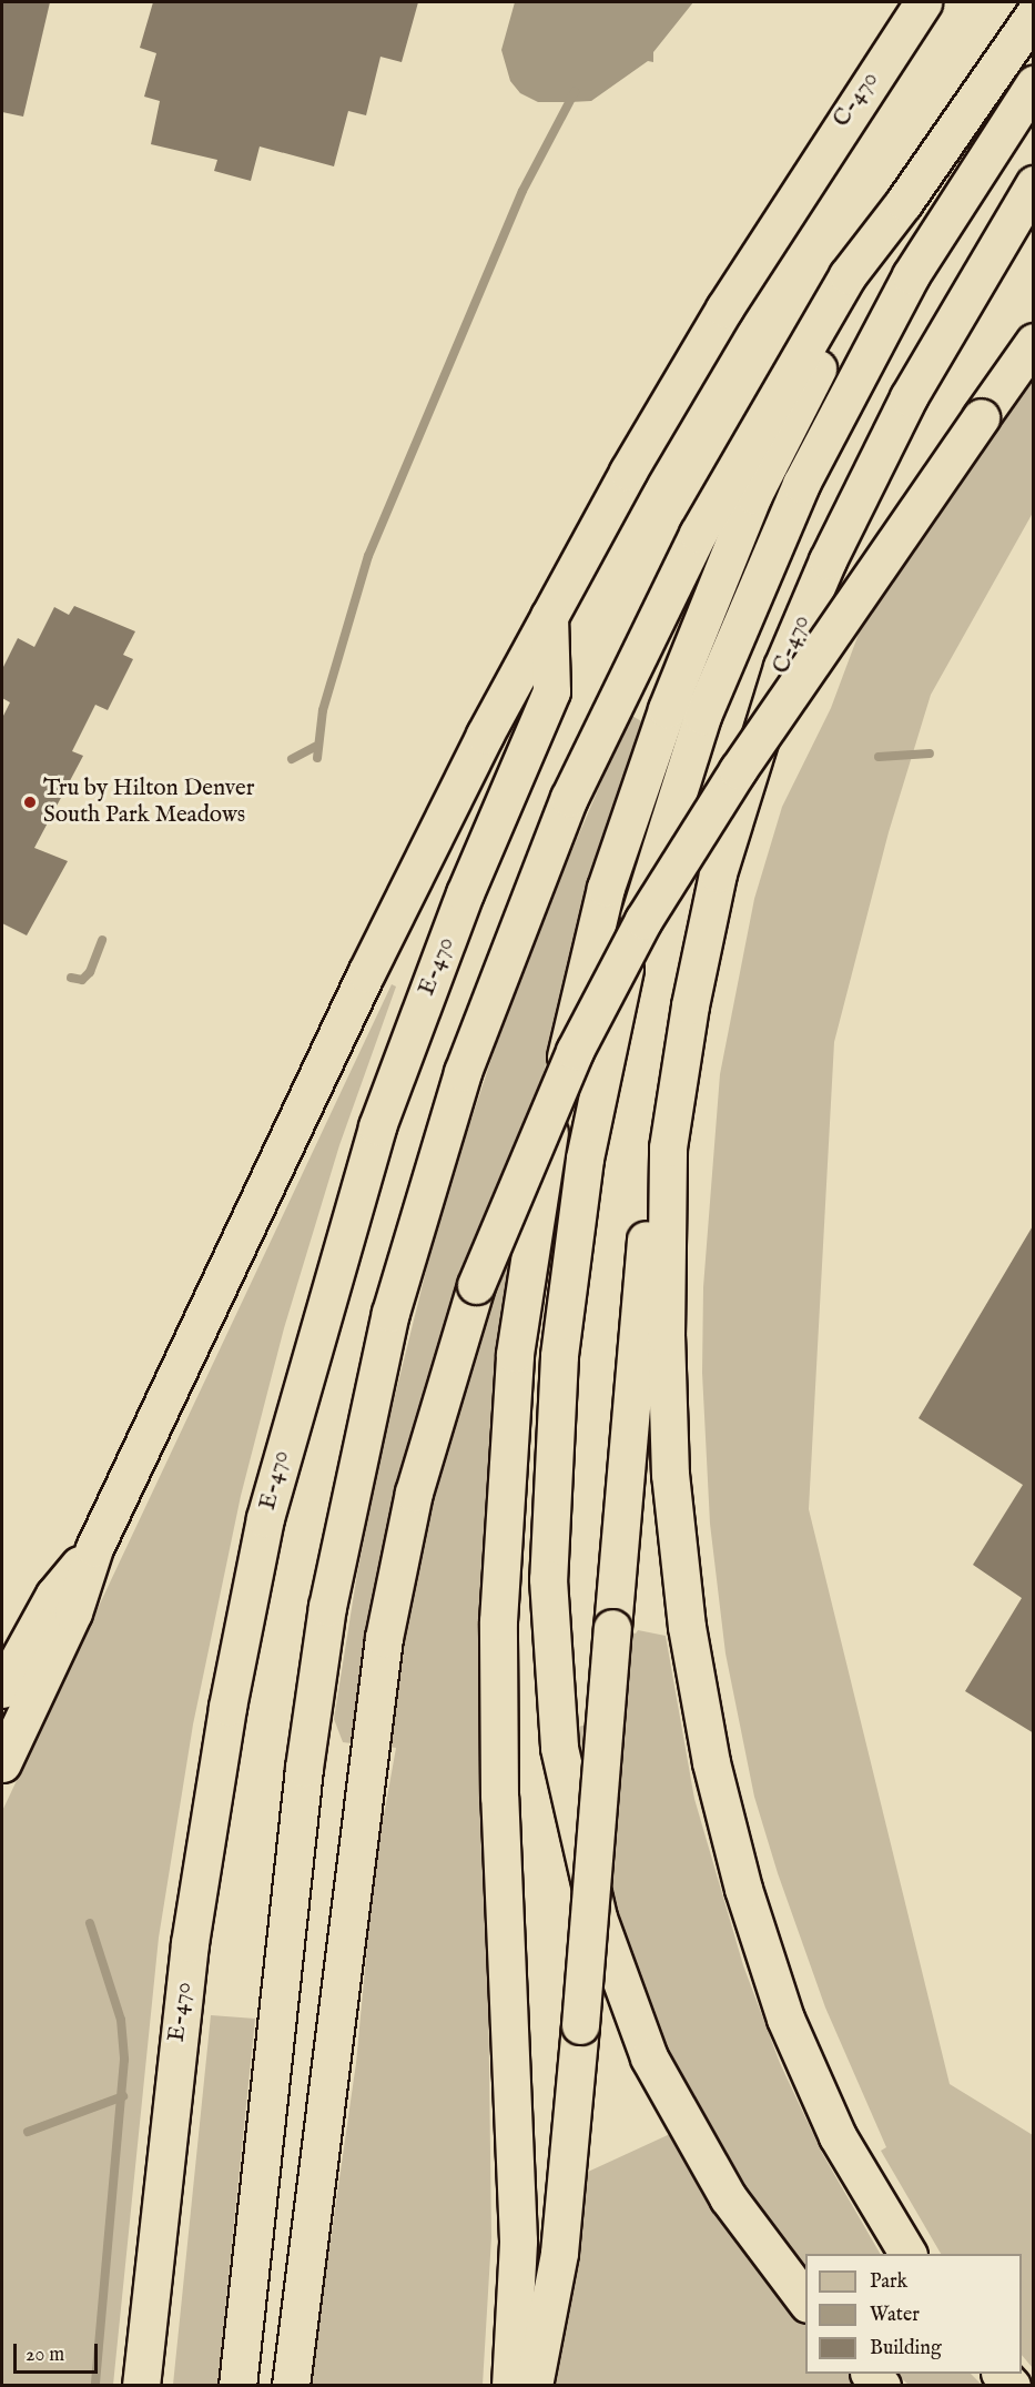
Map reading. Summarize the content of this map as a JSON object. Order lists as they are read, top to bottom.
{
  "streets": {
    "highway": ["C-470", "E-470"]
  },
  "crossings": [
    ["C-470", "E-470"]
  ],
  "places": ["Tru by Hilton Denver South Park Meadows"],
  "legend": ["Park", "Water", "Building"],
  "scale_bar": "20 m"
}
